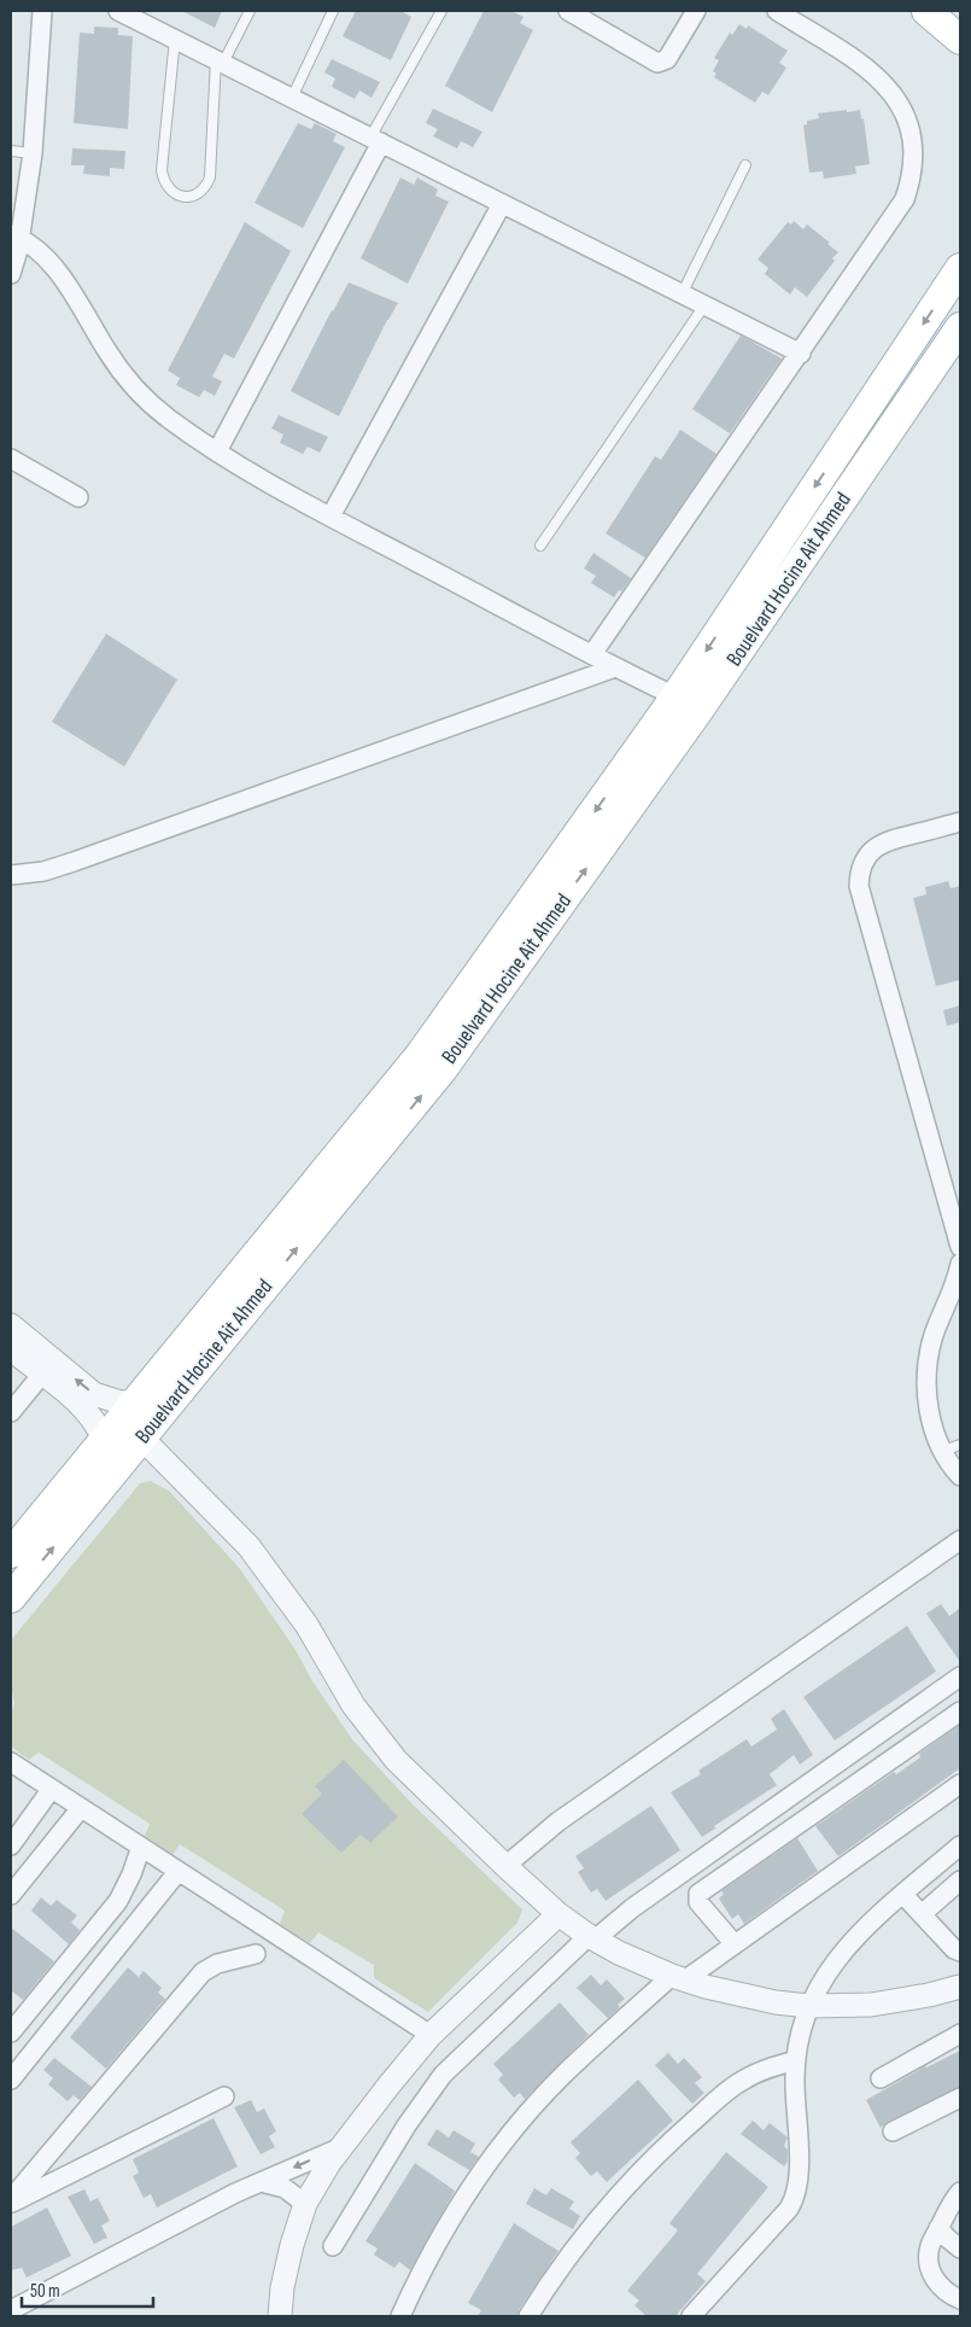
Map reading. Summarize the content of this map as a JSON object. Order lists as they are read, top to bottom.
{
  "streets": {
    "main road": ["Bouelvard Hocine Ait Ahmed"]
  },
  "scale_bar": "50 m"
}
